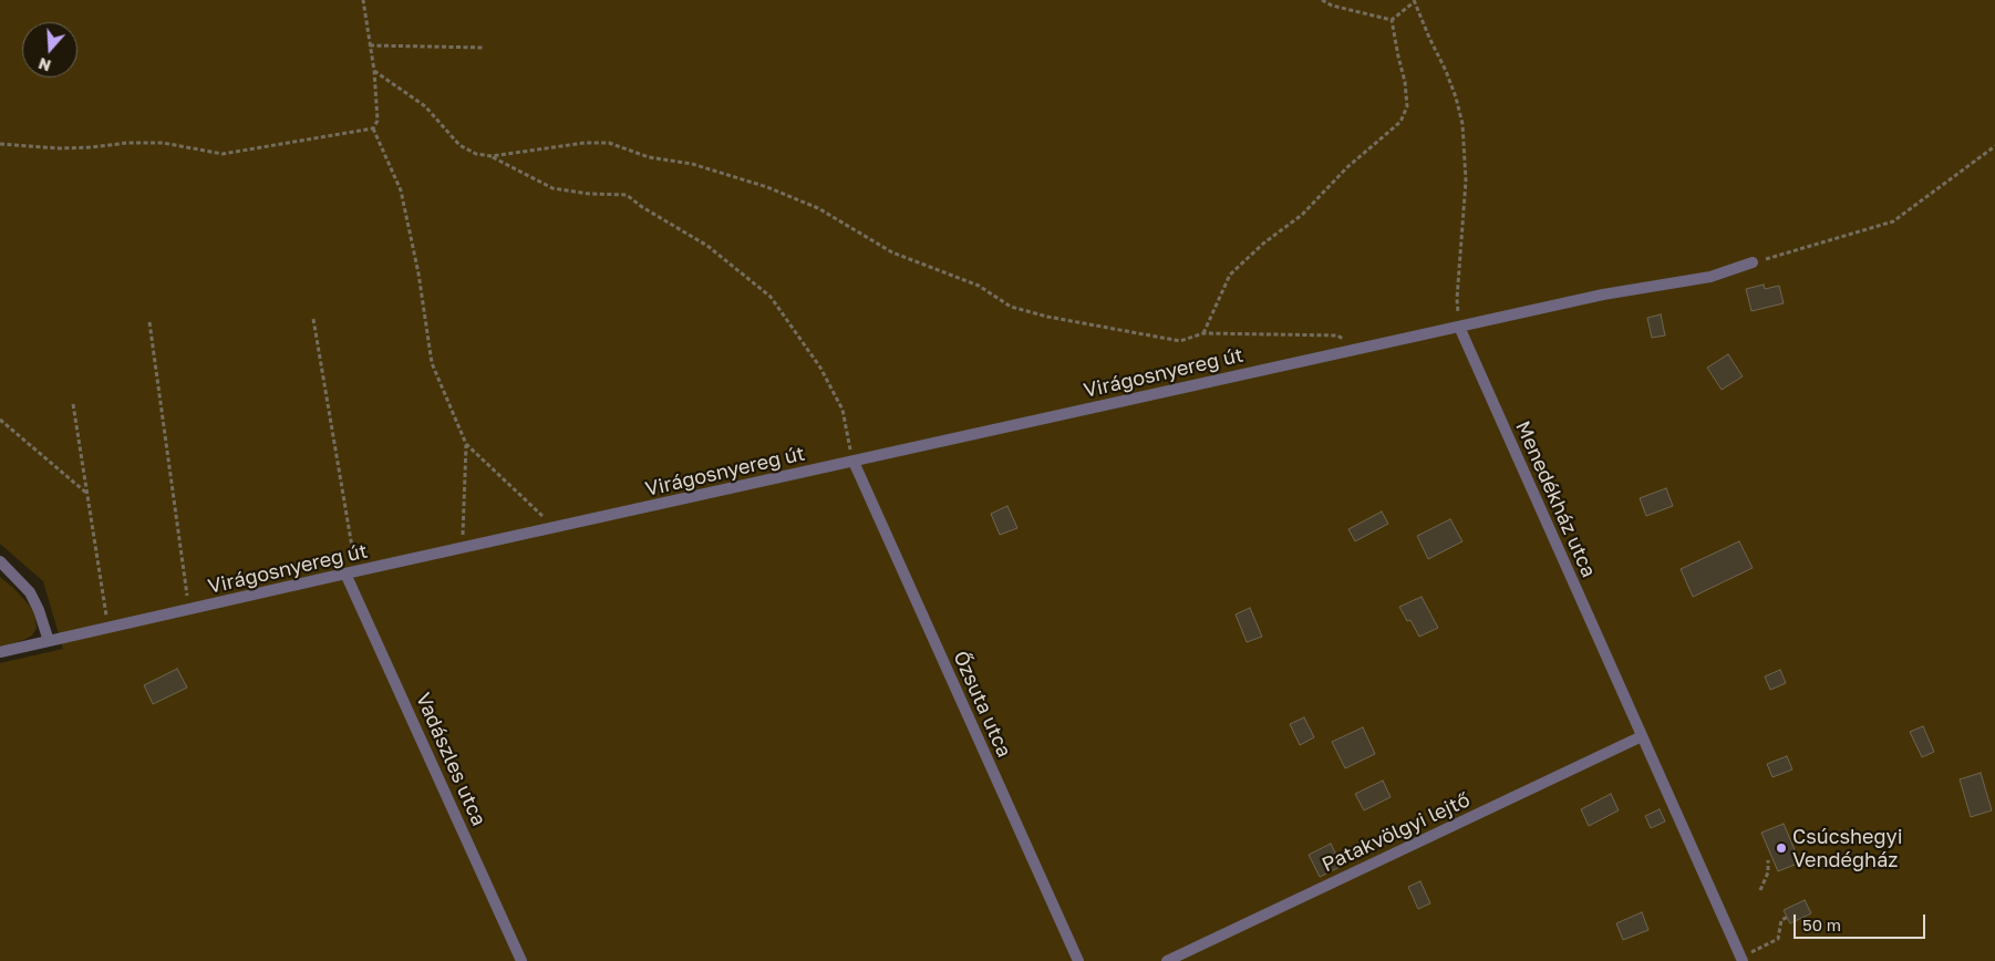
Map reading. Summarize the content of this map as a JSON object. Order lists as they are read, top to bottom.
{
  "streets": {
    "street": [
      "Virágosnyereg út",
      "Menedékház utca",
      "Őzsuta utca",
      "Vadászles utca",
      "Patakvölgyi lejtő"
    ]
  },
  "crossings": [
    ["Virágosnyereg út", "Menedékház utca"],
    ["Virágosnyereg út", "Őzsuta utca"],
    ["Virágosnyereg út", "Vadászles utca"],
    ["Menedékház utca", "Patakvölgyi lejtő"]
  ],
  "places": ["Csúcshegyi Vendégház"],
  "scale_bar": "50 m",
  "north": "bottom"
}
